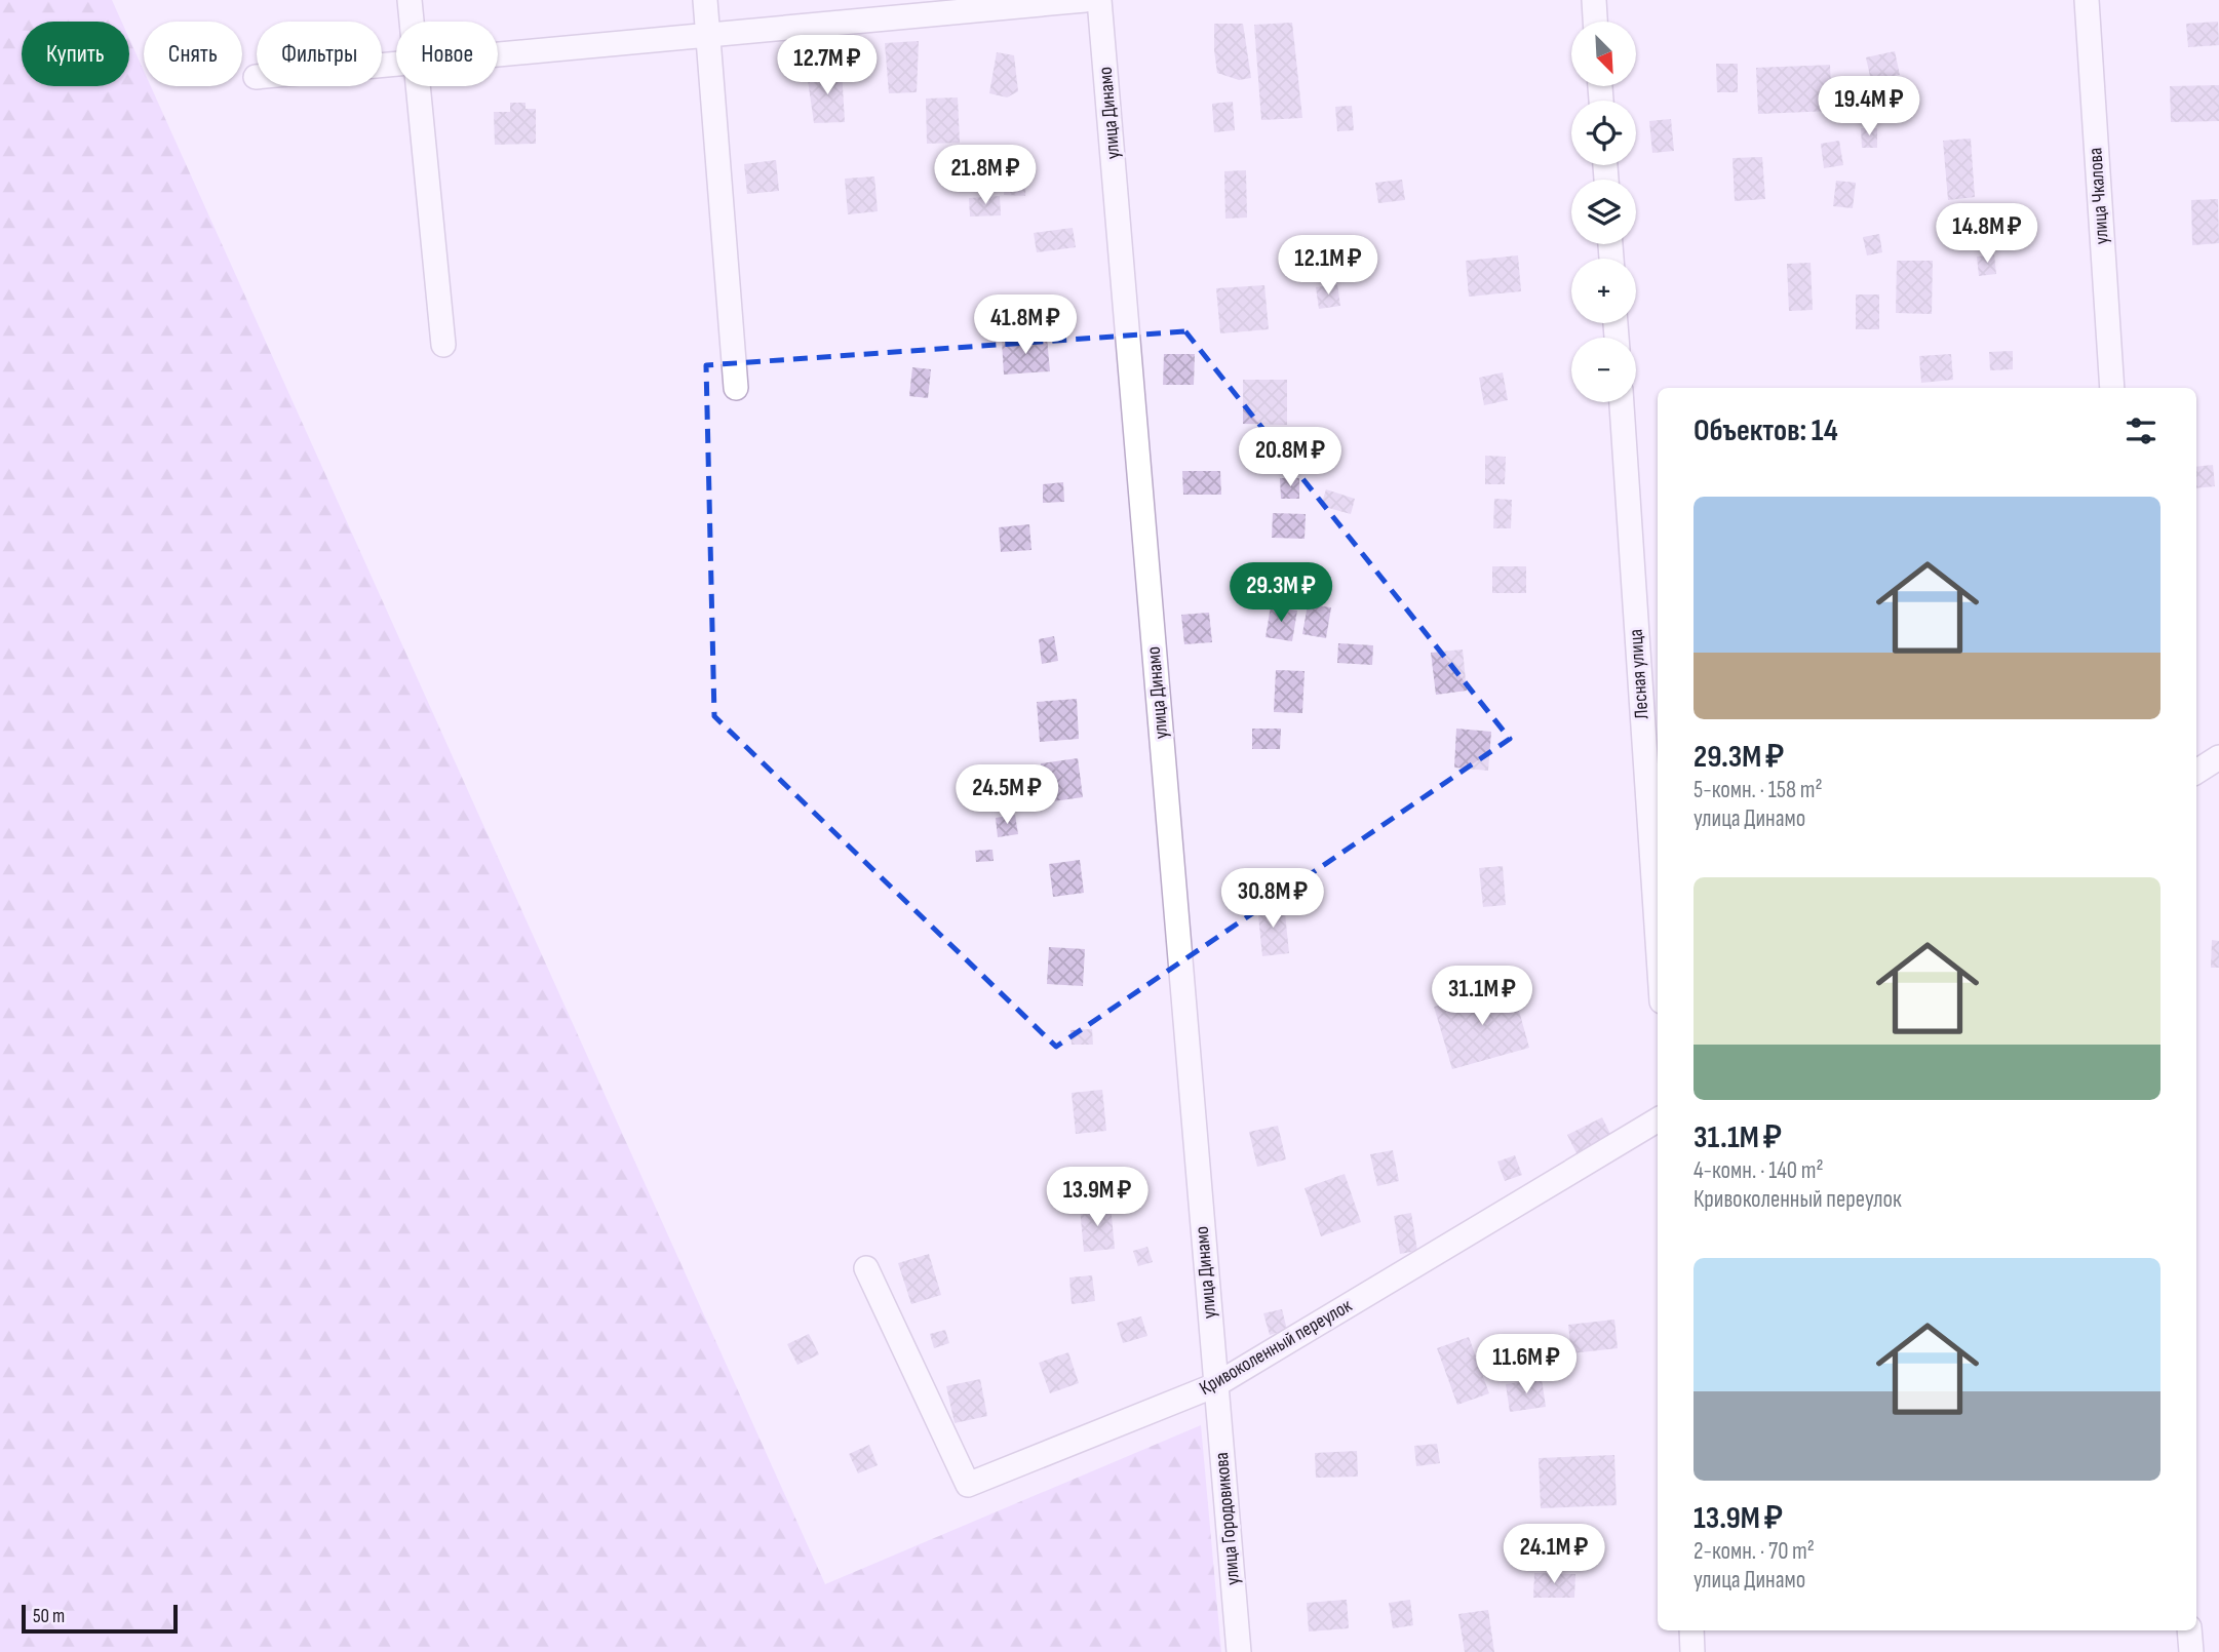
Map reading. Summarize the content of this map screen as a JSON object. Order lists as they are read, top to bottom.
{
  "streets": {
    "street": [
      "улица Динамо",
      "улица Чкалова",
      "Лесная улица",
      "Кривоколенный переулок",
      "улица Городовикова"
    ]
  },
  "crossings": [
    ["улица Динамо", "Кривоколенный переулок"],
    ["улица Динамо", "улица Городовикова"],
    ["Кривоколенный переулок", "улица Городовикова"]
  ],
  "scale_bar": "50 m",
  "north": "bottom right",
  "page": {
    "map_buttons": ["+", "−"],
    "chip": [
      "Купить",
      "Снять",
      "Фильтры",
      "Новое"
    ],
    "price": [
      "12.7M ₽",
      "19.4M ₽",
      "21.8M ₽",
      "14.8M ₽",
      "12.1M ₽",
      "41.8M ₽",
      "20.8M ₽",
      "29.3M ₽",
      "24.5M ₽",
      "30.8M ₽",
      "31.1M ₽",
      "13.9M ₽",
      "11.6M ₽",
      "24.1M ₽"
    ],
    "heading": "Объектов: 14",
    "list": [
      {
        "name": "29.3M ₽",
        "note": "5-комн. · 158 m² · улица Динамо"
      },
      {
        "name": "31.1M ₽",
        "note": "4-комн. · 140 m² · Кривоколенный переулок"
      },
      {
        "name": "13.9M ₽",
        "note": "2-комн. · 70 m² · улица Динамо"
      }
    ],
    "scale": "50 m"
  }
}
